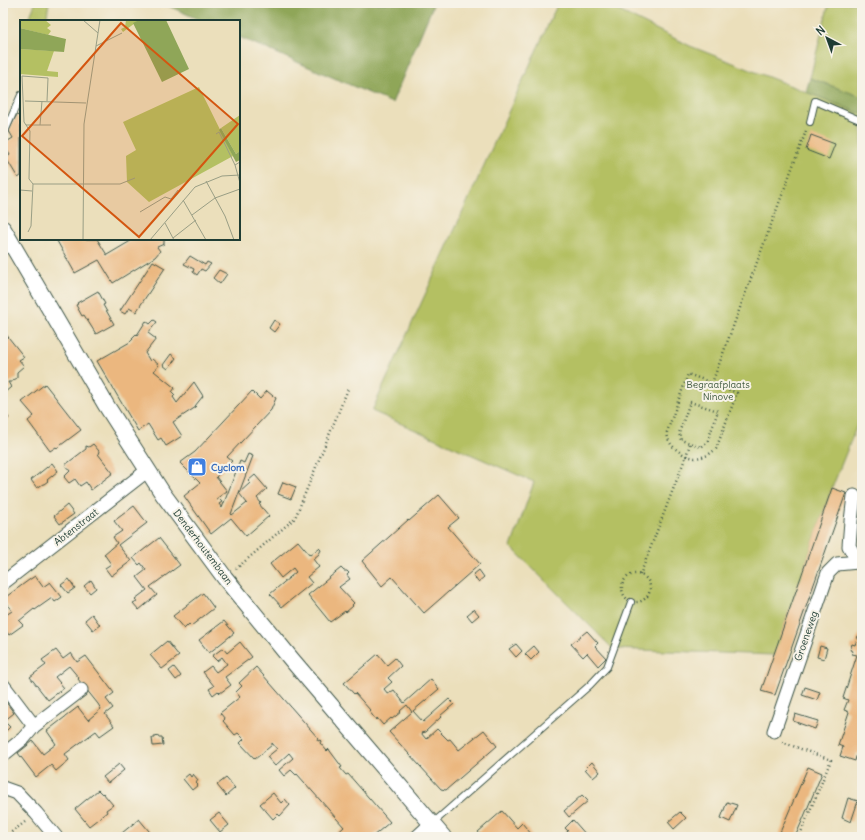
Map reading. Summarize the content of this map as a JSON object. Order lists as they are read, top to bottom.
{
  "streets": {
    "street": ["Abtenstraat", "Denderhoutembaan", "Groeneweg"]
  },
  "crossings": [
    ["Abtenstraat", "Denderhoutembaan"]
  ],
  "parks": ["Begraafplaats Ninove"],
  "places": {
    "shop": ["Cyclom"]
  },
  "north": "top left"
}
